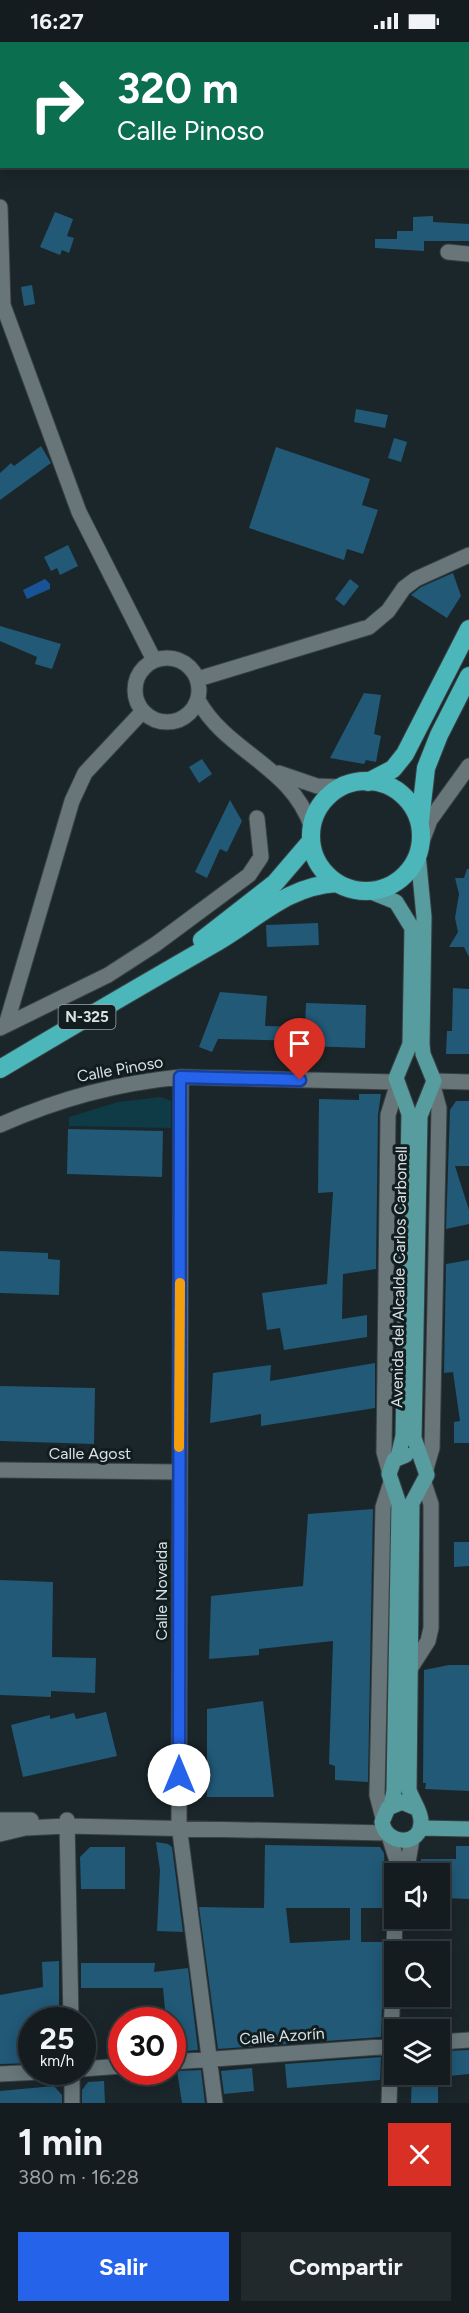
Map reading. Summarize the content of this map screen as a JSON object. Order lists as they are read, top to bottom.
{
  "streets": {
    "highway": ["N-325"],
    "main road": ["Avenida del Alcalde Carlos Carbonell"],
    "street": [
      "Calle Pinoso",
      "Calle Agost",
      "Calle Novelda",
      "Calle Azorín"
    ]
  },
  "crossings": [
    ["Calle Pinoso", "Avenida del Alcalde Carlos Carbonell"],
    ["Calle Pinoso", "Calle Novelda"],
    ["Calle Agost", "Calle Novelda"],
    ["Calle Novelda", "Calle Azorín"]
  ],
  "page": {
    "status": "16:27",
    "turn": ["320 m", "Calle Pinoso"],
    "speed": "25 km/h",
    "limit": "30",
    "heading": ["1 min", "380 m · 16:28"],
    "buttons": ["Salir", "Compartir"]
  }
}
